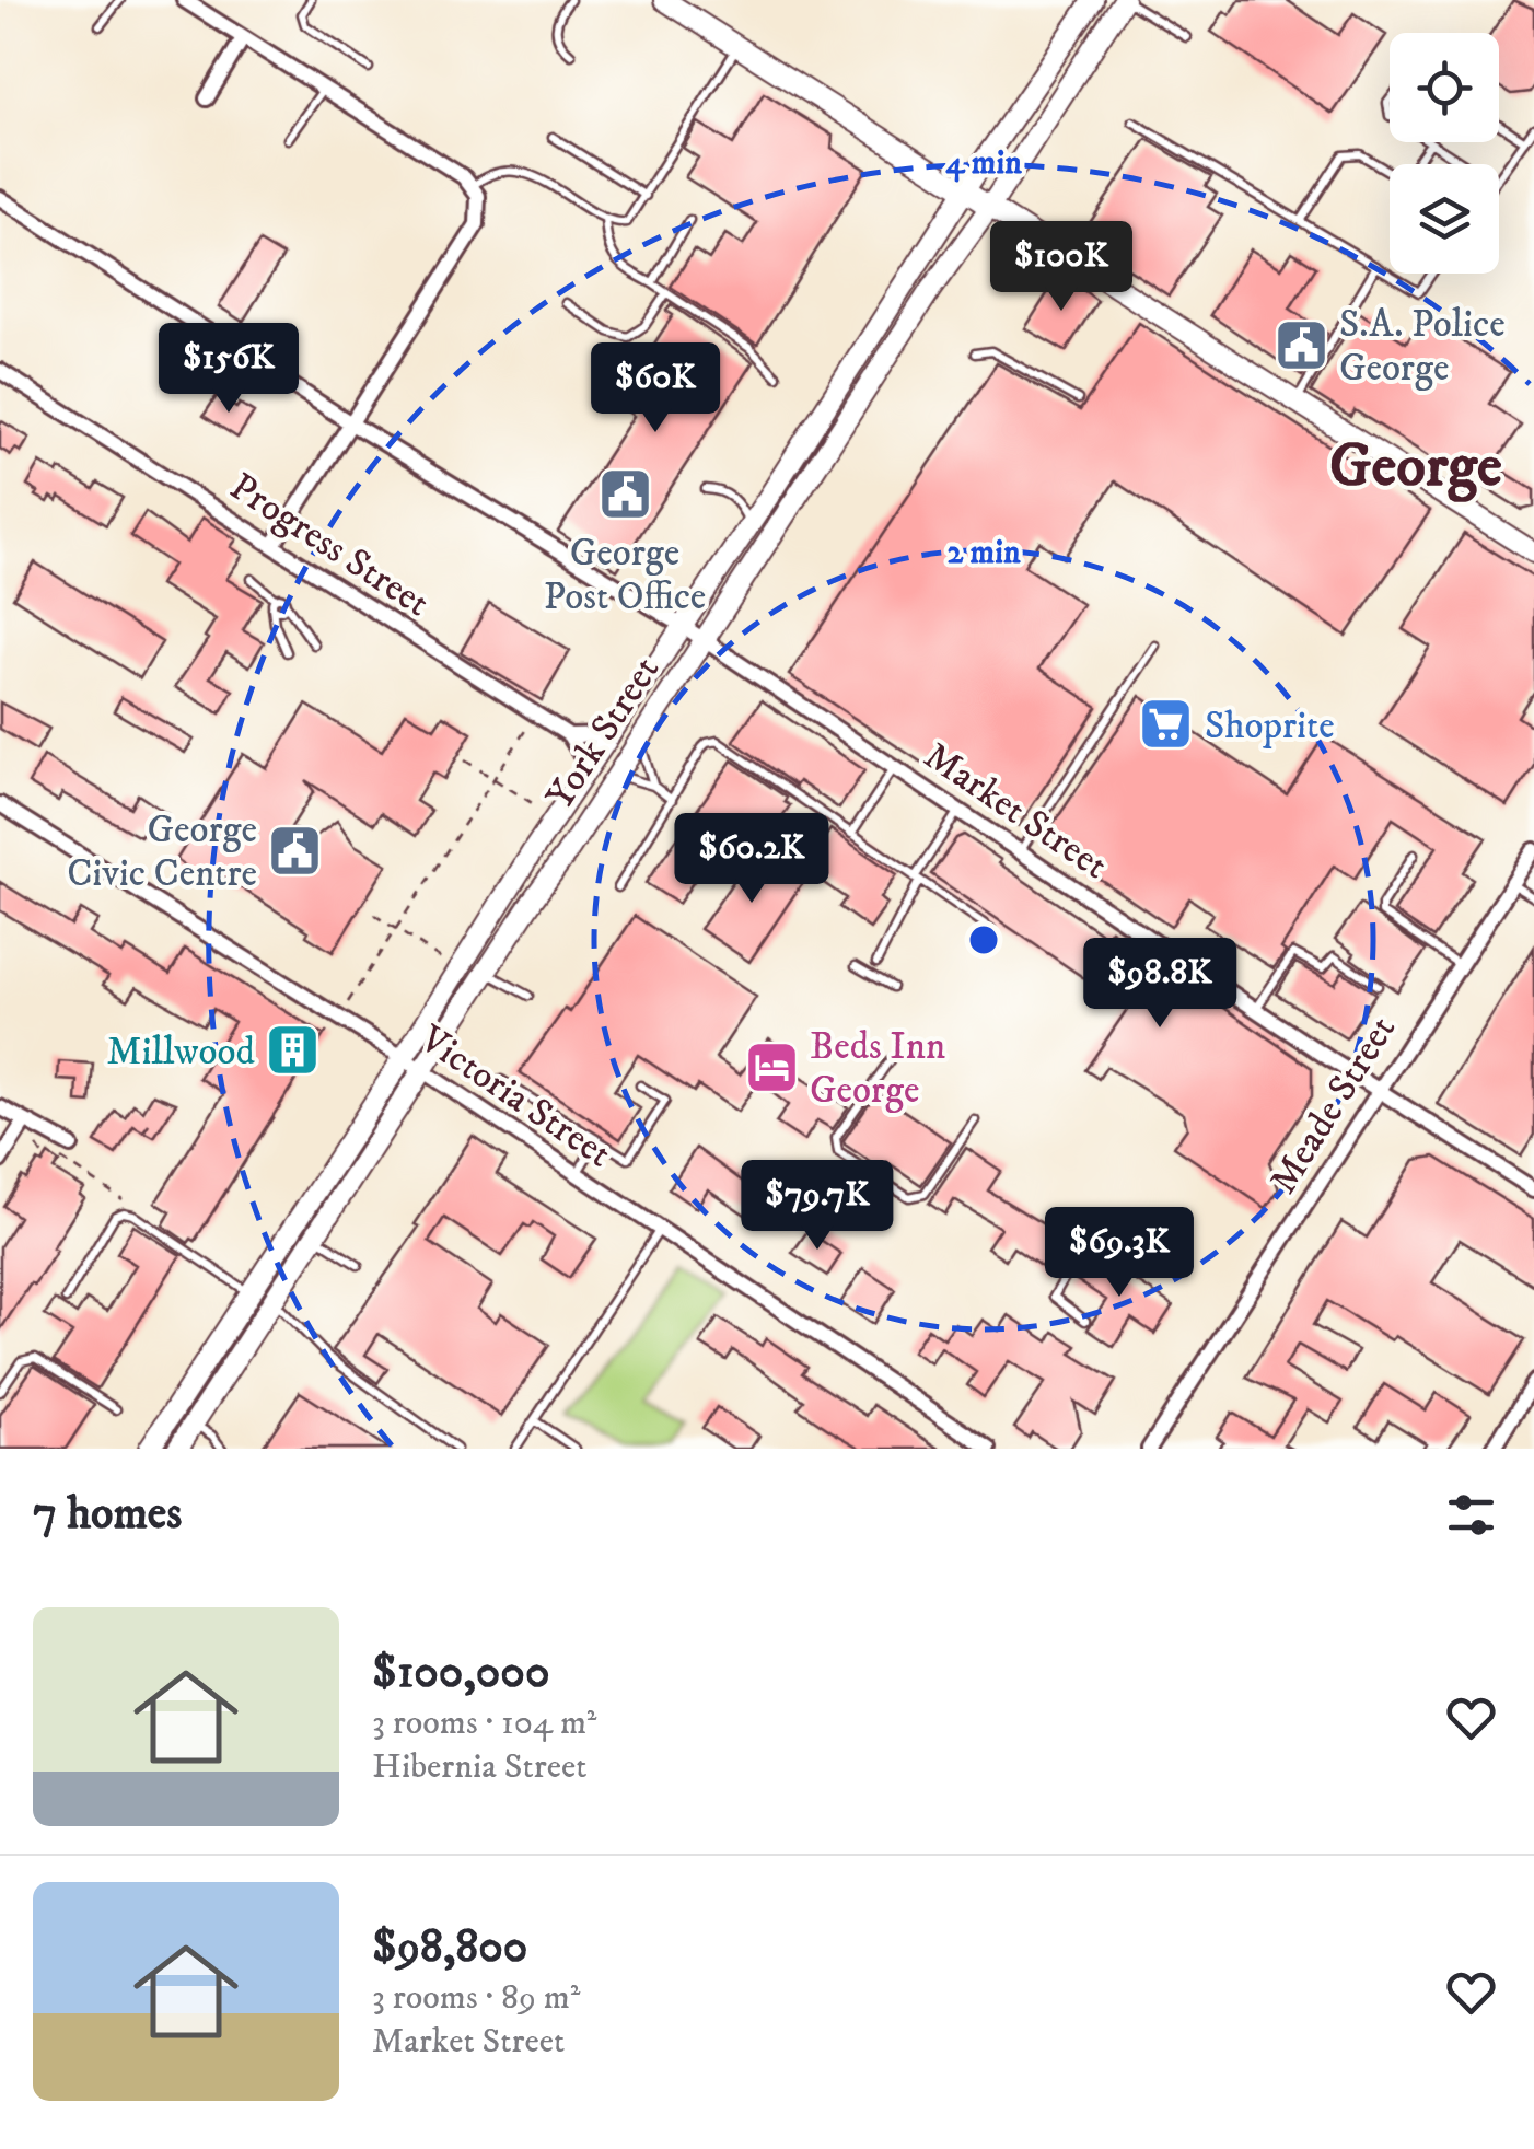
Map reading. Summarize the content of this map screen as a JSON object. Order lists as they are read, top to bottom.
{
  "streets": {
    "main road": ["York Street"],
    "street": [
      "Progress Street",
      "Market Street",
      "Victoria Street",
      "Meade Street"
    ]
  },
  "crossings": [
    ["Progress Street", "York Street"],
    ["York Street", "Market Street"],
    ["York Street", "Victoria Street"],
    ["Market Street", "Meade Street"]
  ],
  "districts": ["George"],
  "places": {
    "public building": ["S.A. Police George", "George Post Office", "George Civic Centre"],
    "supermarket": ["Shoprite"],
    "building": ["Millwood"],
    "hotel": ["Beds Inn George"]
  },
  "page": {
    "price": [
      "$100K",
      "$156K",
      "$60K",
      "$60.2K",
      "$98.8K",
      "$79.7K",
      "$69.3K"
    ],
    "heading": "7 homes",
    "list": [
      {
        "name": "$100,000",
        "note": "3 rooms · 104 m² · Hibernia Street"
      },
      {
        "name": "$98,800",
        "note": "3 rooms · 89 m² · Market Street"
      }
    ]
  },
  "rings": ["4 min", "2 min"]
}
